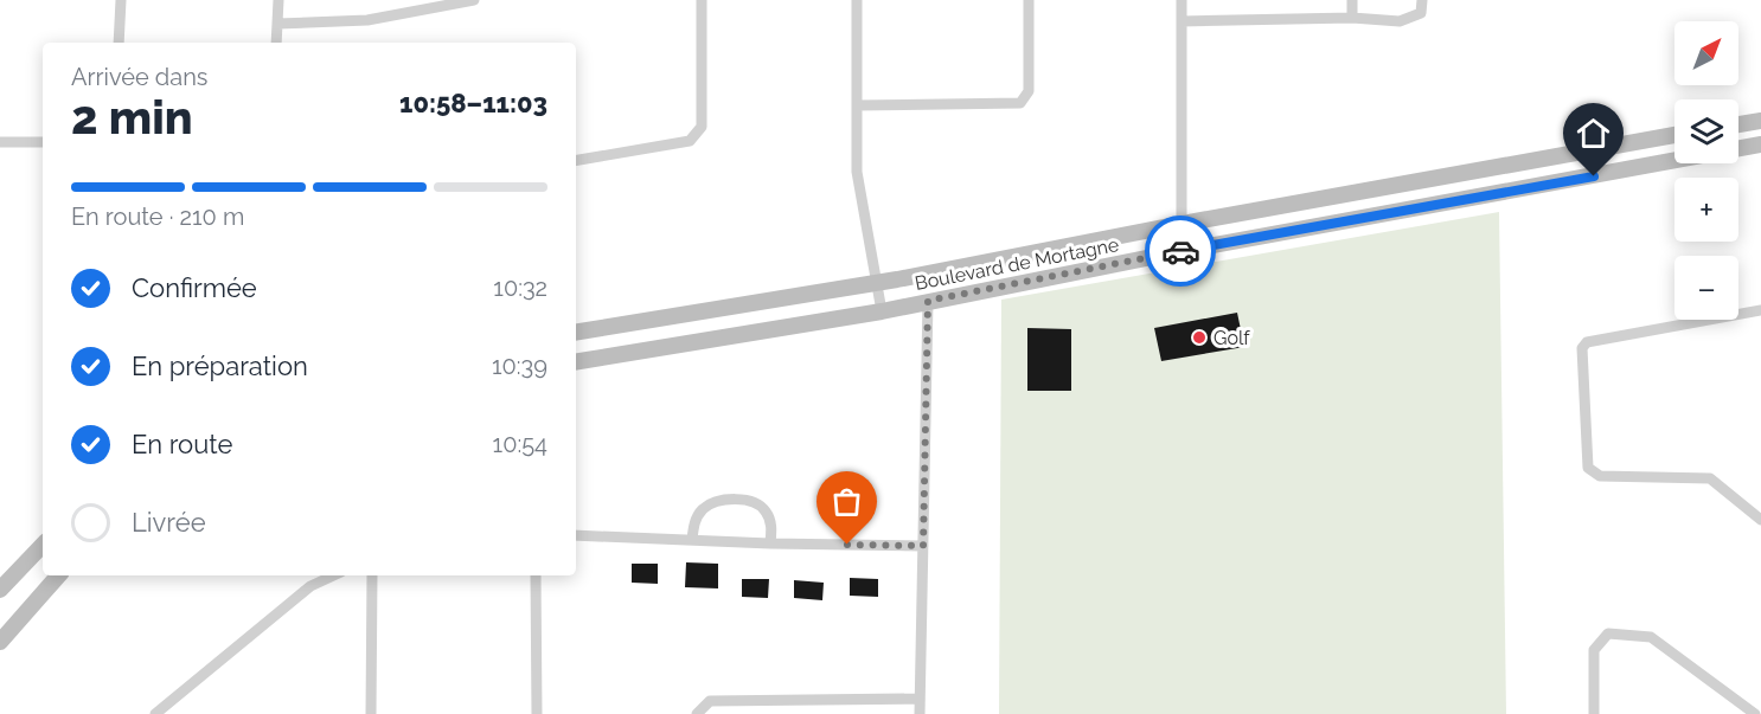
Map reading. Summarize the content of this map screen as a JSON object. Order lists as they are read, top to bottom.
{
  "streets": {
    "main road": ["Boulevard de Mortagne"]
  },
  "places": ["Golf"],
  "north": "top right",
  "page": {
    "map_buttons": ["+", "−"],
    "heading": ["2 min", "Arrivée dans", "10:58–11:03"],
    "bar": "En route · 210 m",
    "list": [
      ["Confirmée", "10:32"],
      ["En préparation", "10:39"],
      ["En route", "10:54"],
      "Livrée"
    ]
  }
}
